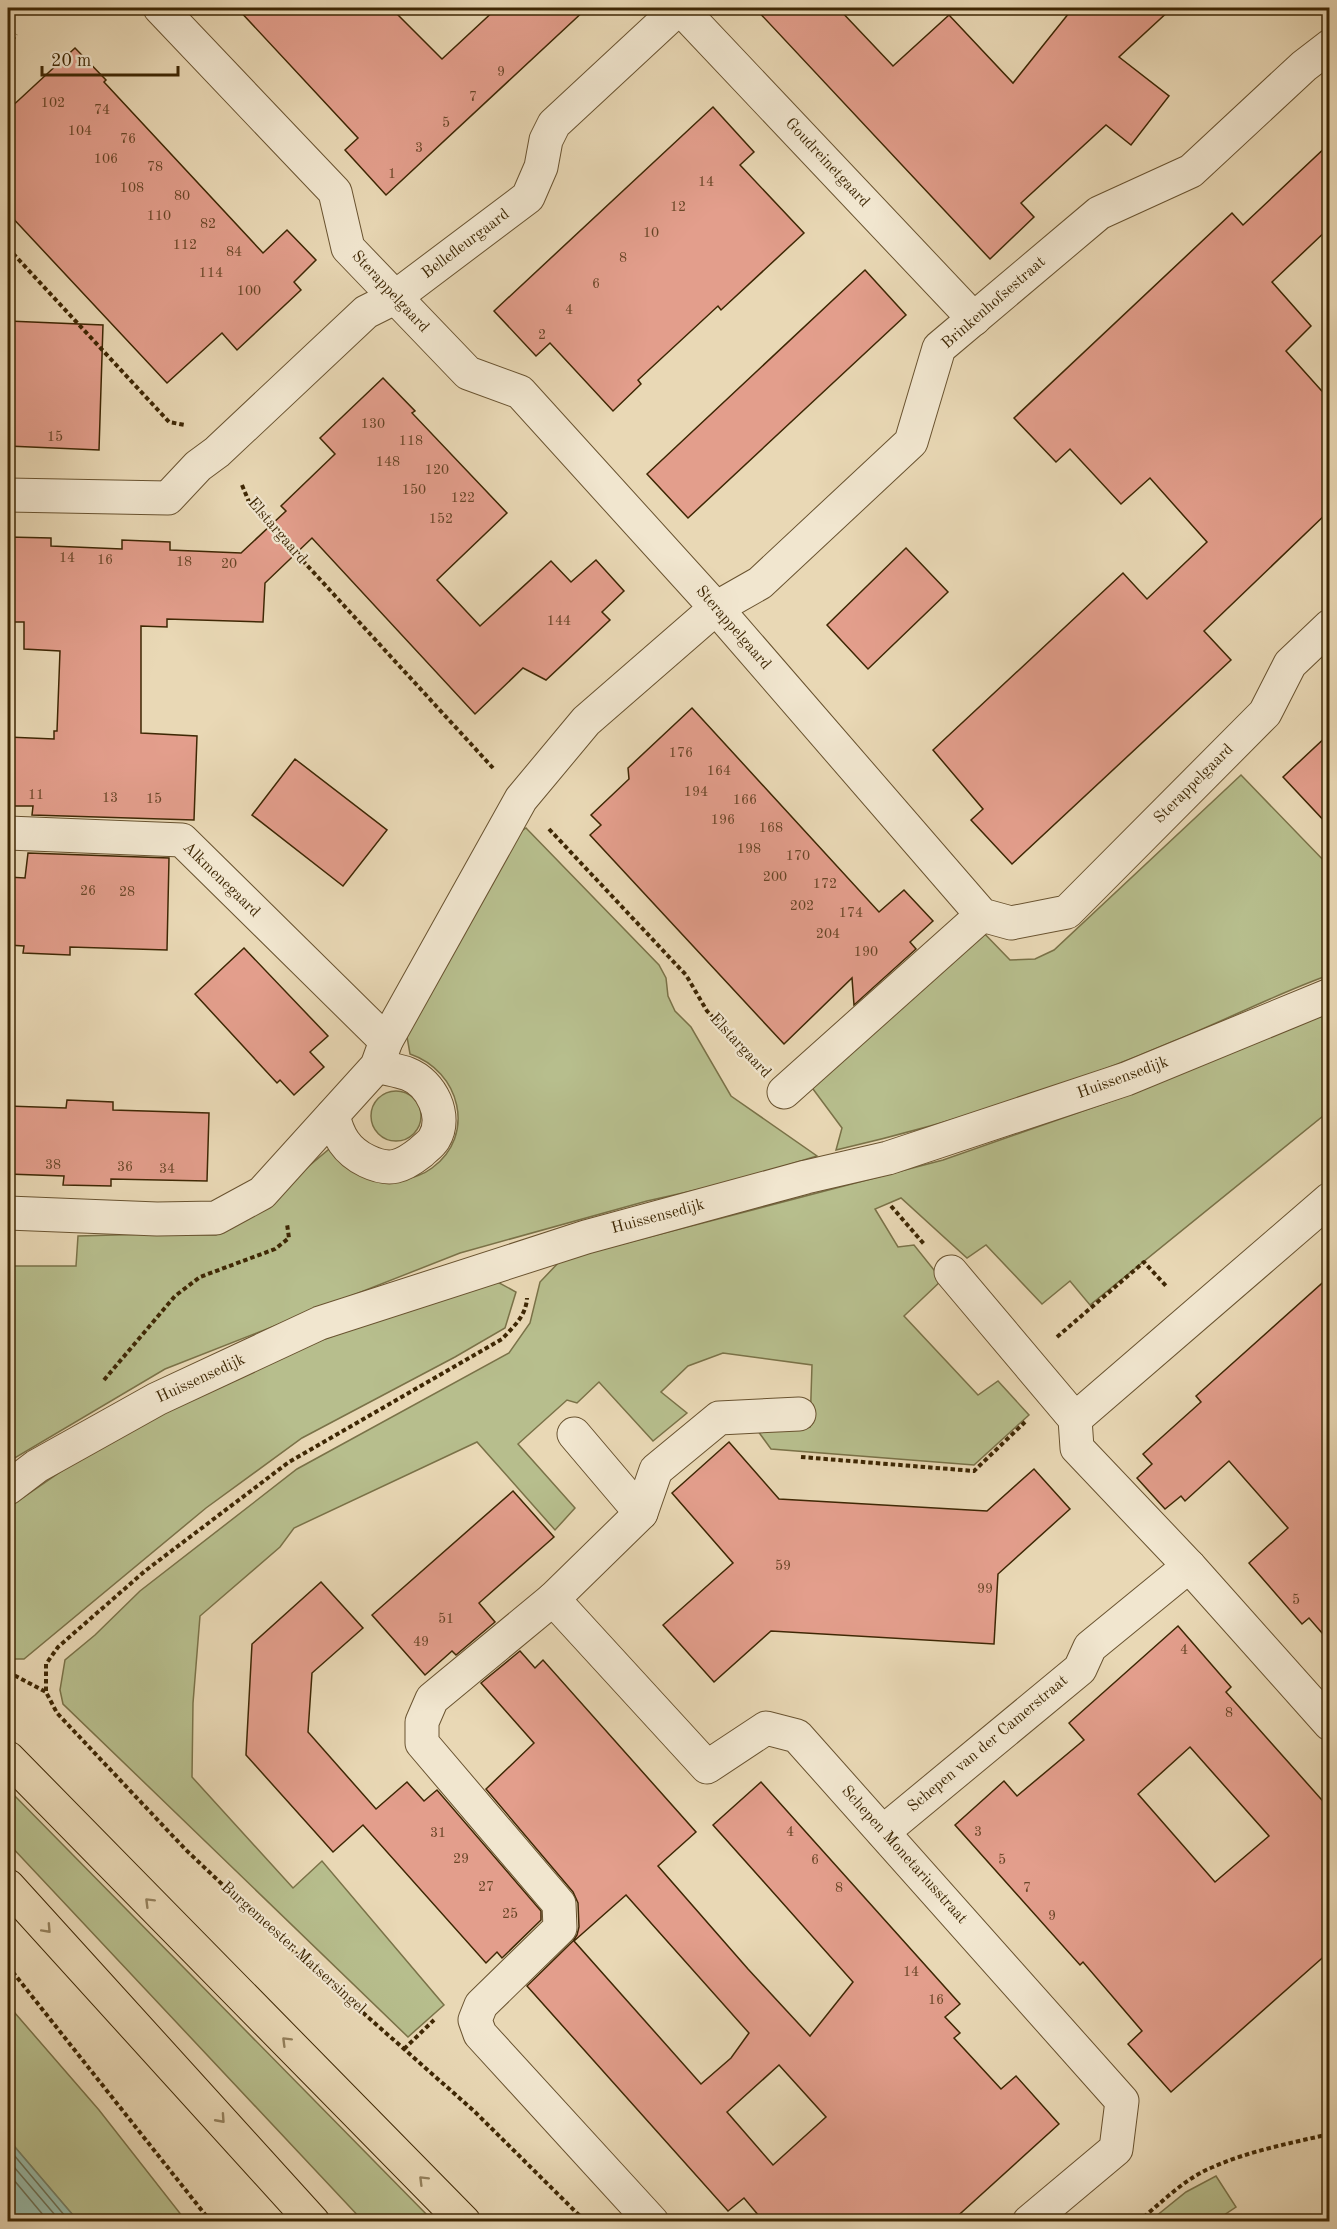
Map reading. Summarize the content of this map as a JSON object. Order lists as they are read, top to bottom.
{
  "streets": {
    "street": [
      "Goudreinetgaard",
      "Bellefleurgaard",
      "Sterappelgaard",
      "Brinkenhofsestraat",
      "Elstargaard",
      "Alkmenegaard",
      "Huissensedijk",
      "Schepen van der Camerstraat",
      "Schepen Monetariusstraat"
    ],
    "path": ["Burgemeester Matsersingel"]
  },
  "crossings": [
    ["Goudreinetgaard", "Bellefleurgaard"],
    ["Goudreinetgaard", "Brinkenhofsestraat"],
    ["Bellefleurgaard", "Sterappelgaard"],
    ["Bellefleurgaard", "Elstargaard"],
    ["Sterappelgaard", "Brinkenhofsestraat"],
    ["Sterappelgaard", "Elstargaard"],
    ["Schepen van der Camerstraat", "Schepen Monetariusstraat"]
  ],
  "house_numbers": [
    "9",
    "7",
    "102",
    "74",
    "5",
    "104",
    "76",
    "3",
    "106",
    "78",
    "1",
    "14",
    "108",
    "80",
    "12",
    "110",
    "82",
    "10",
    "112",
    "84",
    "8",
    "114",
    "6",
    "100",
    "4",
    "2",
    "130",
    "15",
    "118",
    "148",
    "120",
    "150",
    "122",
    "152",
    "14",
    "16",
    "18",
    "20",
    "144",
    "176",
    "164",
    "194",
    "11",
    "13",
    "15",
    "166",
    "196",
    "168",
    "198",
    "170",
    "200",
    "172",
    "26",
    "28",
    "202",
    "174",
    "204",
    "190",
    "38",
    "36",
    "34",
    "59",
    "99",
    "5",
    "51",
    "49",
    "4",
    "8",
    "4",
    "3",
    "31",
    "29",
    "6",
    "5",
    "27",
    "8",
    "7",
    "25",
    "9",
    "14",
    "16"
  ],
  "scale_bar": "20 m"
}
